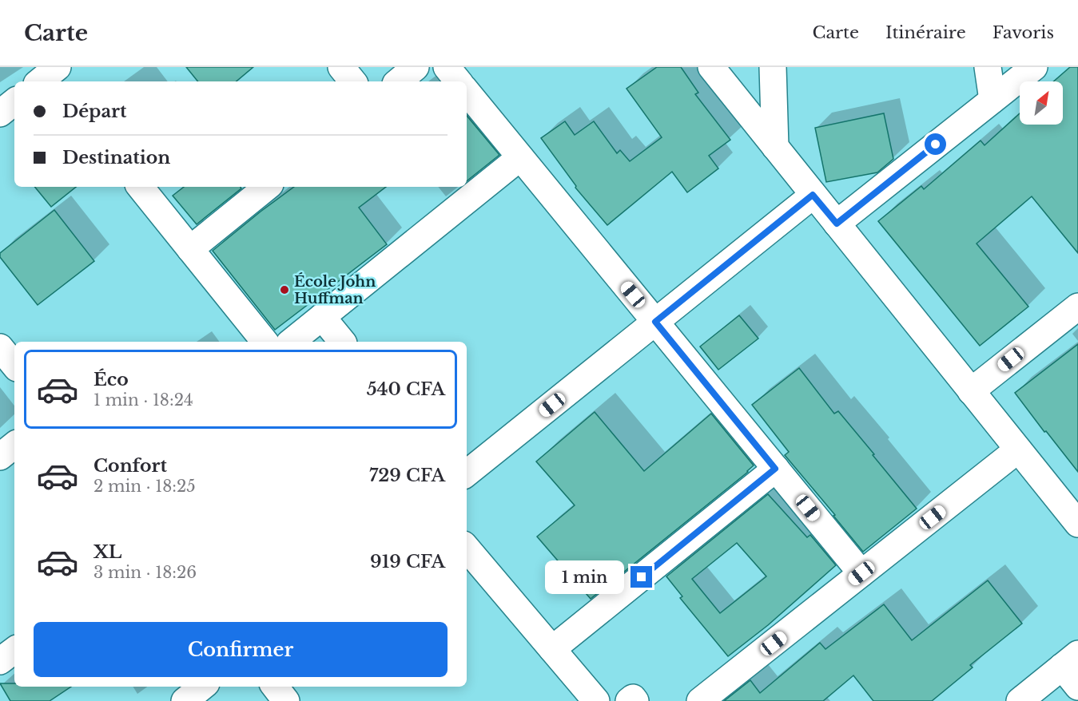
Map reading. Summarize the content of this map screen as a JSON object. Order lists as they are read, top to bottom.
{
  "places": ["École John Huffman"],
  "north": "top right",
  "page": {
    "header": "Carte",
    "nav": ["Carte", "Itinéraire", "Favoris"],
    "banner": ["Départ", "Destination"],
    "list": [
      {
        "name": "Éco",
        "note": "1 min · 18:24",
        "value": "540 CFA"
      },
      {
        "name": "Confort",
        "note": "2 min · 18:25",
        "value": "729 CFA"
      },
      {
        "name": "XL",
        "note": "3 min · 18:26",
        "value": "919 CFA"
      }
    ],
    "bubble": "1 min",
    "buttons": "Confirmer"
  }
}
